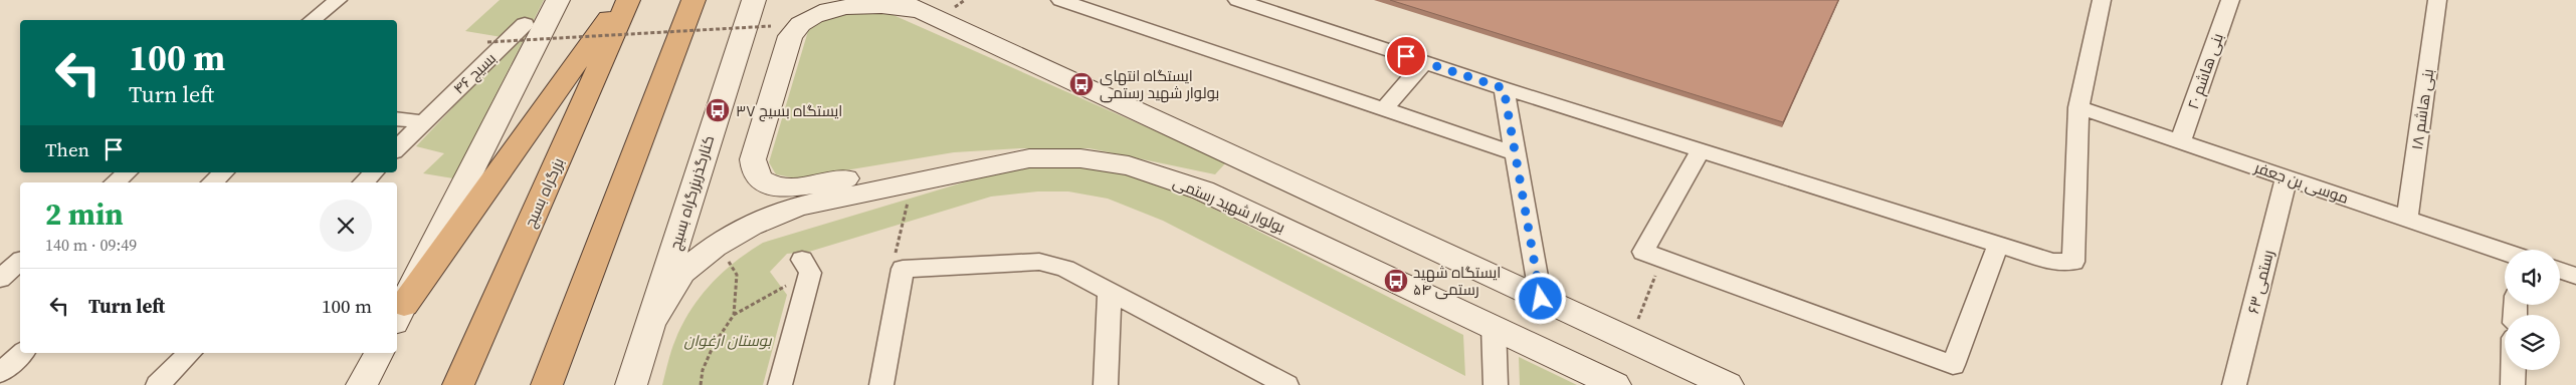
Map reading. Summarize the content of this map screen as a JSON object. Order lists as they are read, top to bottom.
{
  "streets": {
    "highway": ["بزرگراه بسیج"],
    "main road": ["کنارگذربزرگراه بسیج", "بولوار شهید رستمی"],
    "street": [
      "بنی هاشم ۲۰",
      "بسیج ۴۶",
      "بنی هاشم ۱۸",
      "موسی بن جعفر",
      "رستمی ۶۳"
    ]
  },
  "crossings": [
    ["بنی هاشم ۲۰", "موسی بن جعفر"],
    ["بنی هاشم ۱۸", "موسی بن جعفر"],
    ["موسی بن جعفر", "رستمی ۶۳"],
    ["کنارگذربزرگراه بسیج", "بولوار شهید رستمی"]
  ],
  "parks": ["بوستان ارغوان"],
  "places": {
    "bus stop": ["ایستگاه انتهای بولوار شهید رستمی", "ایستگاه بسیج ۳۷", "ایستگاه شهید رستمی ۵۴"]
  },
  "page": {
    "turn": ["100 m", "Turn left"],
    "then": "Then",
    "heading": ["2 min", "140 m · 09:49"],
    "list": [
      {
        "name": "Turn left",
        "value": "100 m"
      }
    ]
  }
}
